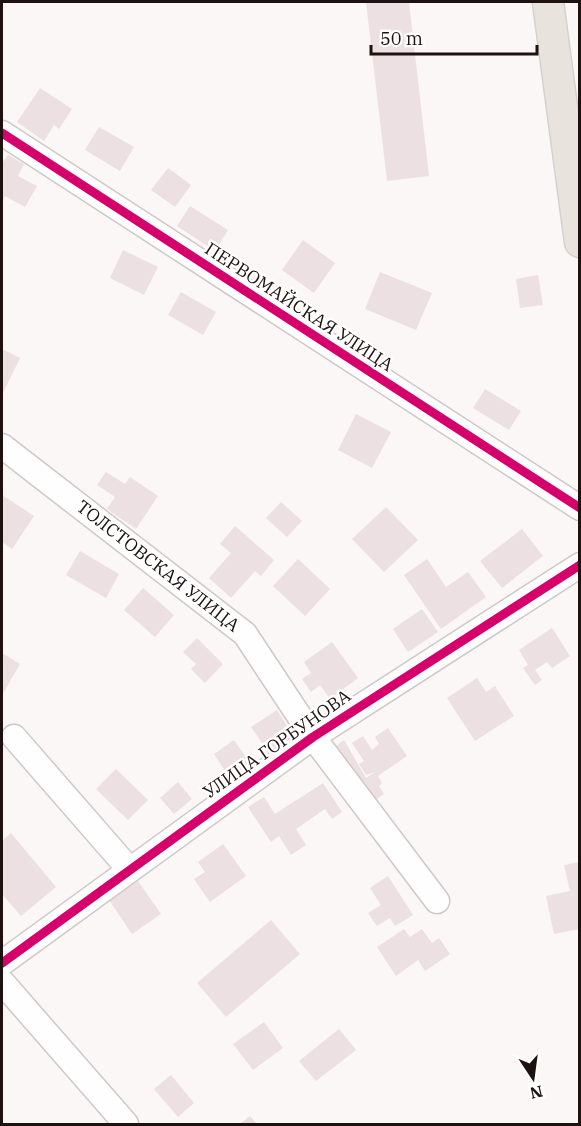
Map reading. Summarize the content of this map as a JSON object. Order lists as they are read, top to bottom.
{
  "streets": {
    "street": ["ПЕРВОМАЙСКАЯ УЛИЦА", "ТОЛСТОВСКАЯ УЛИЦА", "УЛИЦА ГОРБУНОВА"]
  },
  "crossings": [
    ["ТОЛСТОВСКАЯ УЛИЦА", "УЛИЦА ГОРБУНОВА"]
  ],
  "scale_bar": "50 m",
  "north": "bottom"
}
